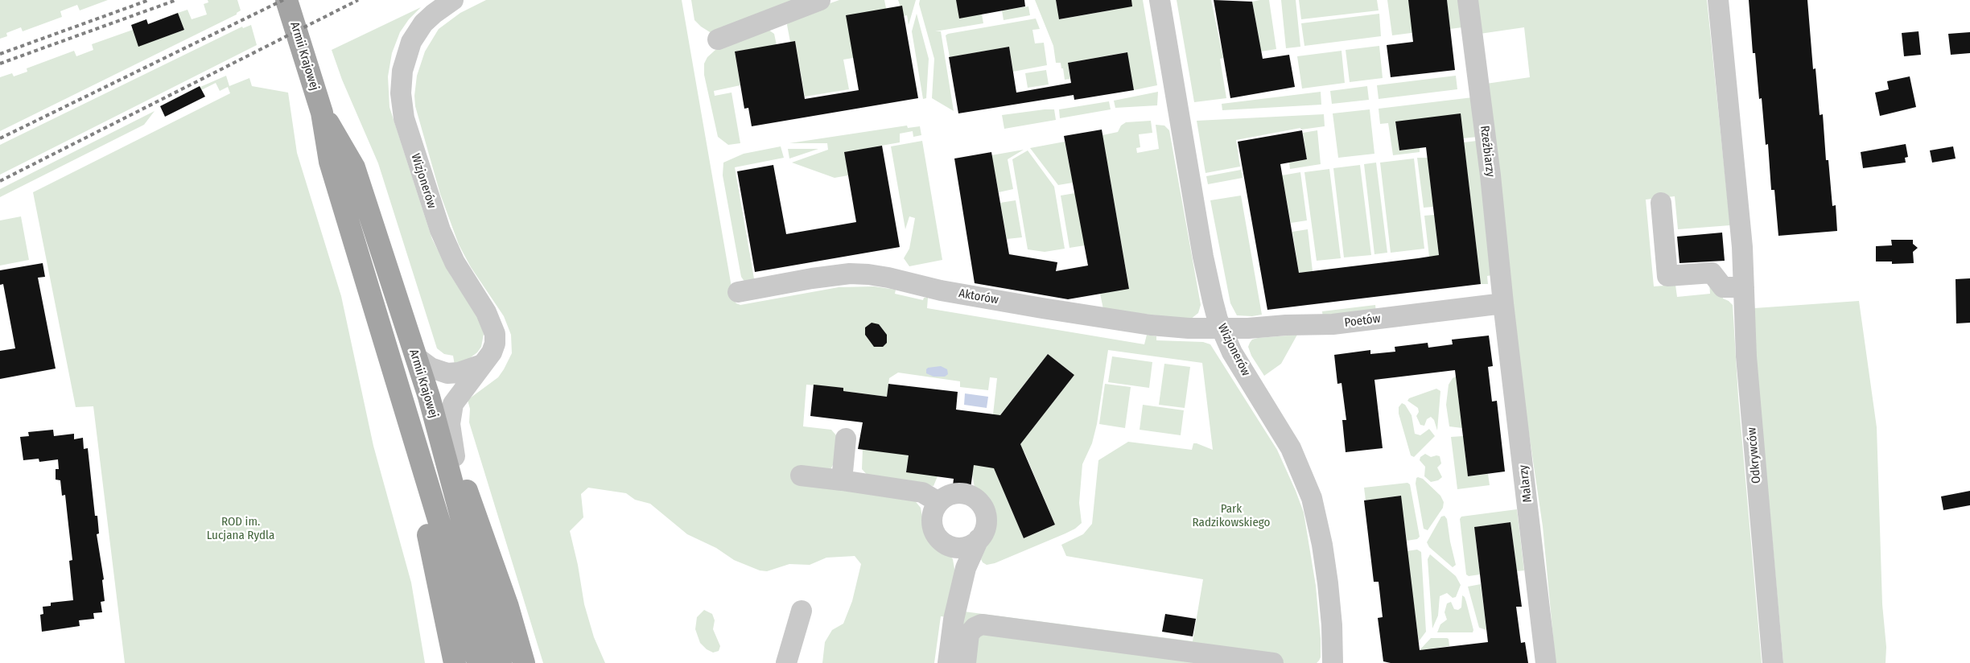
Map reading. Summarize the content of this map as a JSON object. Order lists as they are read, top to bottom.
{
  "streets": {
    "main road": ["Armii Krajowej"],
    "street": [
      "Rzeźbiarzy",
      "Wizjonerów",
      "Aktorów",
      "Poetów",
      "Odkrywców",
      "Malarzy"
    ]
  },
  "crossings": [
    ["Rzeźbiarzy", "Poetów"],
    ["Rzeźbiarzy", "Malarzy"],
    ["Wizjonerów", "Aktorów"],
    ["Wizjonerów", "Poetów"],
    ["Aktorów", "Poetów"],
    ["Poetów", "Malarzy"]
  ],
  "parks": ["Park Radzikowskiego", "ROD im. Lucjana Rydla"]
}
